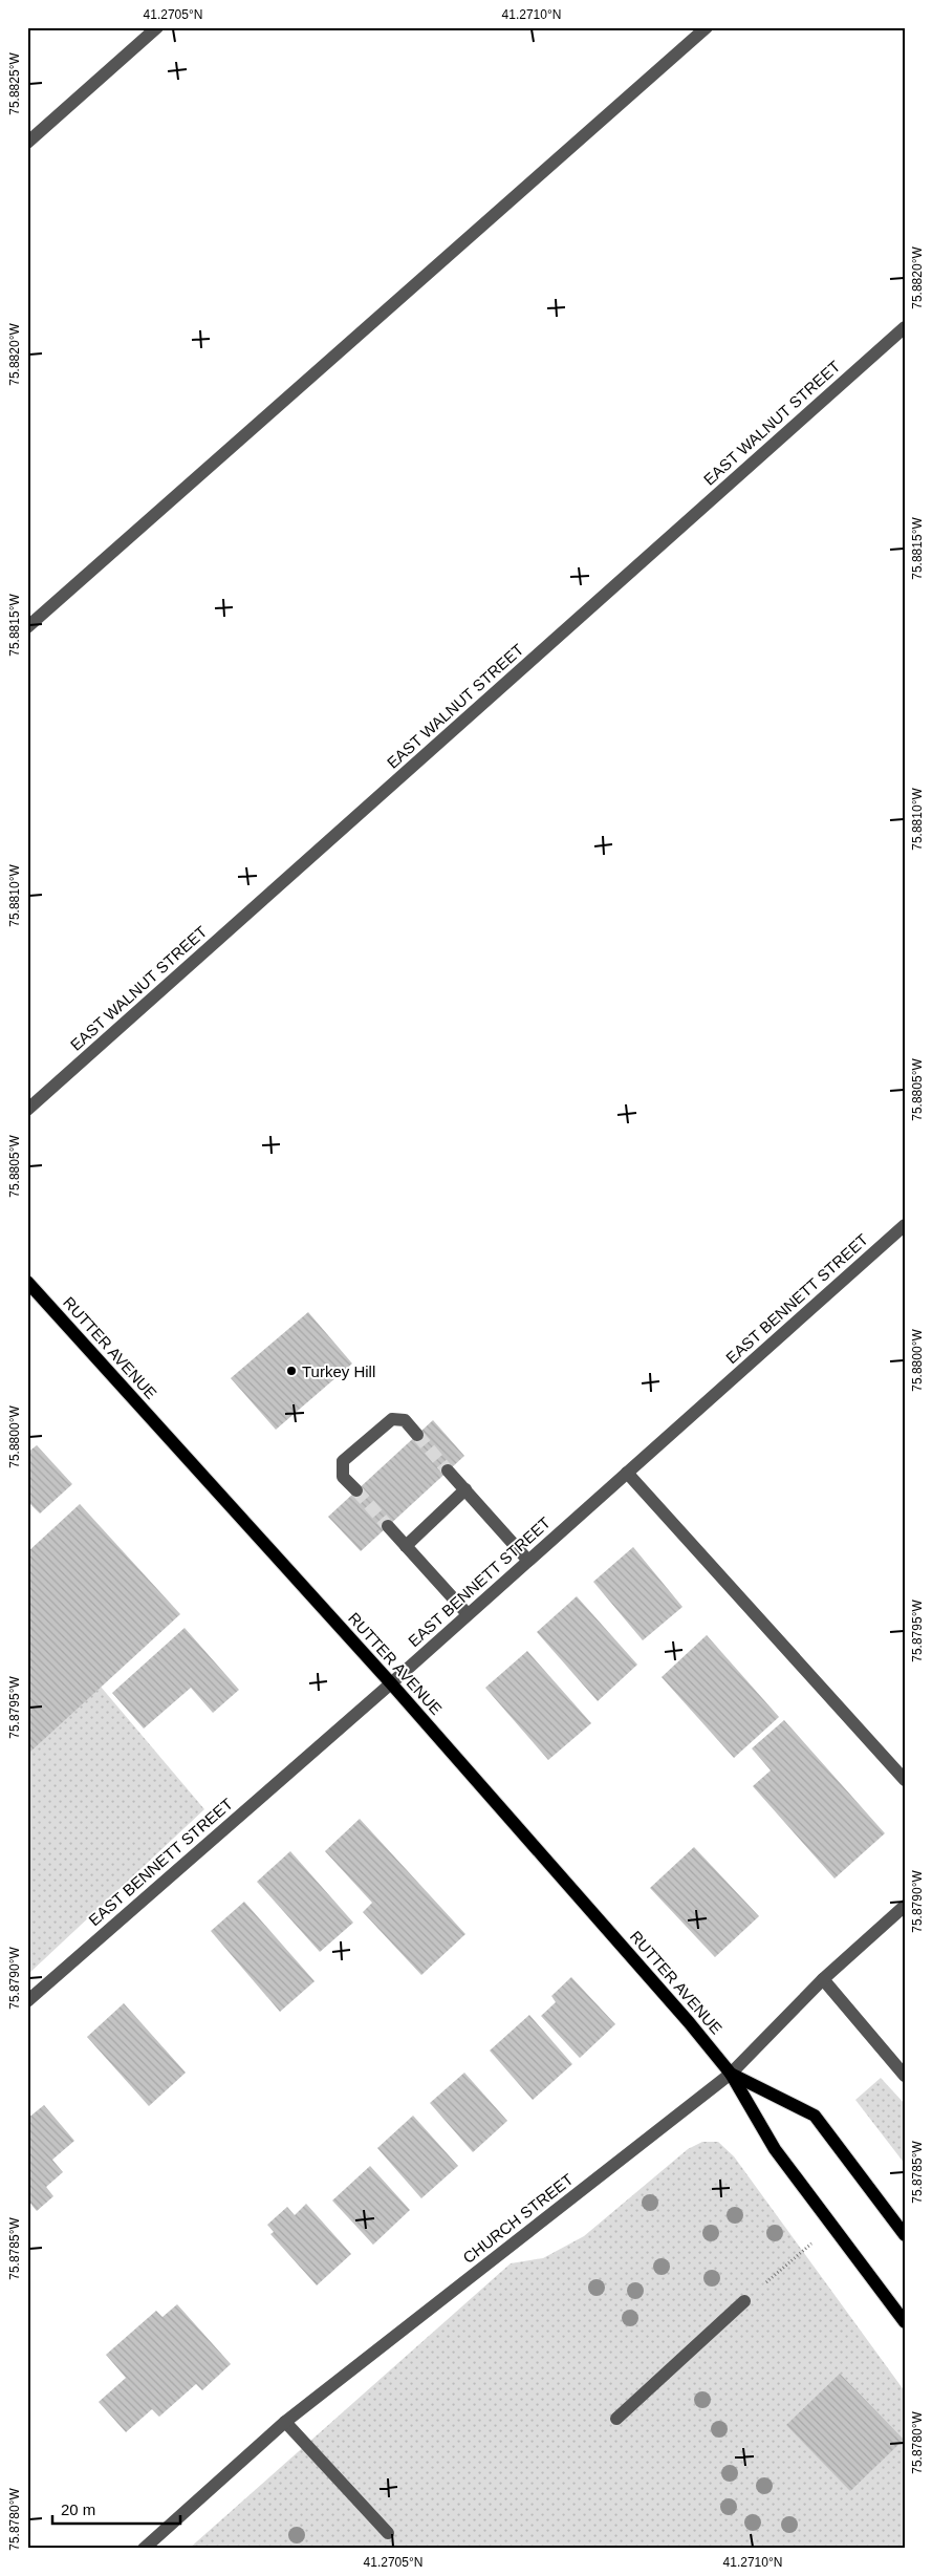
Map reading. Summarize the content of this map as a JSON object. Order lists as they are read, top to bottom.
{
  "streets": {
    "main road": ["RUTTER AVENUE"],
    "street": ["EAST WALNUT STREET", "EAST BENNETT STREET", "CHURCH STREET"]
  },
  "crossings": [
    ["EAST BENNETT STREET", "RUTTER AVENUE"],
    ["RUTTER AVENUE", "CHURCH STREET"]
  ],
  "places": ["Turkey Hill"],
  "scale_bar": "20 m",
  "coordinates": [
    "41.2705°N",
    "41.2710°N",
    "75.8825°W",
    "75.8820°W",
    "75.8815°W",
    "75.8810°W",
    "75.8805°W",
    "75.8800°W",
    "75.8795°W",
    "75.8790°W",
    "75.8785°W",
    "75.8780°W"
  ]
}
